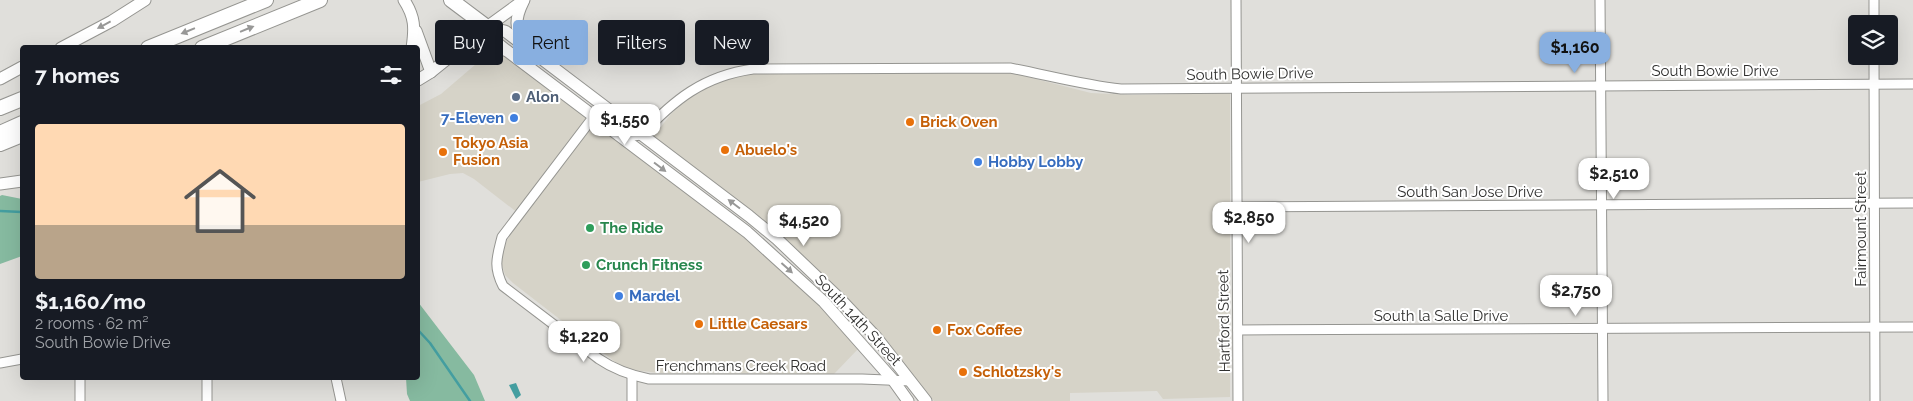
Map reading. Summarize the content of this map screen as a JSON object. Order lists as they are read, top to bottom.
{
  "streets": {
    "main road": ["South 14th Street"],
    "street": [
      "South Bowie Drive",
      "South San Jose Drive",
      "Fairmount Street",
      "South la Salle Drive",
      "Hartford Street",
      "Frenchmans Creek Road"
    ]
  },
  "crossings": [
    ["South Bowie Drive", "Fairmount Street"],
    ["South Bowie Drive", "South 14th Street"],
    ["South Bowie Drive", "Hartford Street"],
    ["South San Jose Drive", "Fairmount Street"],
    ["South San Jose Drive", "Hartford Street"],
    ["Fairmount Street", "South la Salle Drive"],
    ["South la Salle Drive", "Hartford Street"],
    ["South 14th Street", "Frenchmans Creek Road"]
  ],
  "places": [
    "Alon",
    "7-Eleven",
    "Brick Oven",
    "Abuelo's",
    "Tokyo Asia Fusion",
    "Hobby Lobby",
    "The Ride",
    "Crunch Fitness",
    "Mardel",
    "Little Caesars",
    "Fox Coffee",
    "Schlotzsky's"
  ],
  "page": {
    "chip": [
      "Buy",
      "Rent",
      "Filters",
      "New"
    ],
    "price": [
      "$1,160",
      "$1,550",
      "$2,510",
      "$2,850",
      "$4,520",
      "$2,750",
      "$1,220"
    ],
    "heading": "7 homes",
    "list": [
      {
        "name": "$1,160/mo",
        "note": "2 rooms · 62 m² · South Bowie Drive"
      }
    ]
  }
}
